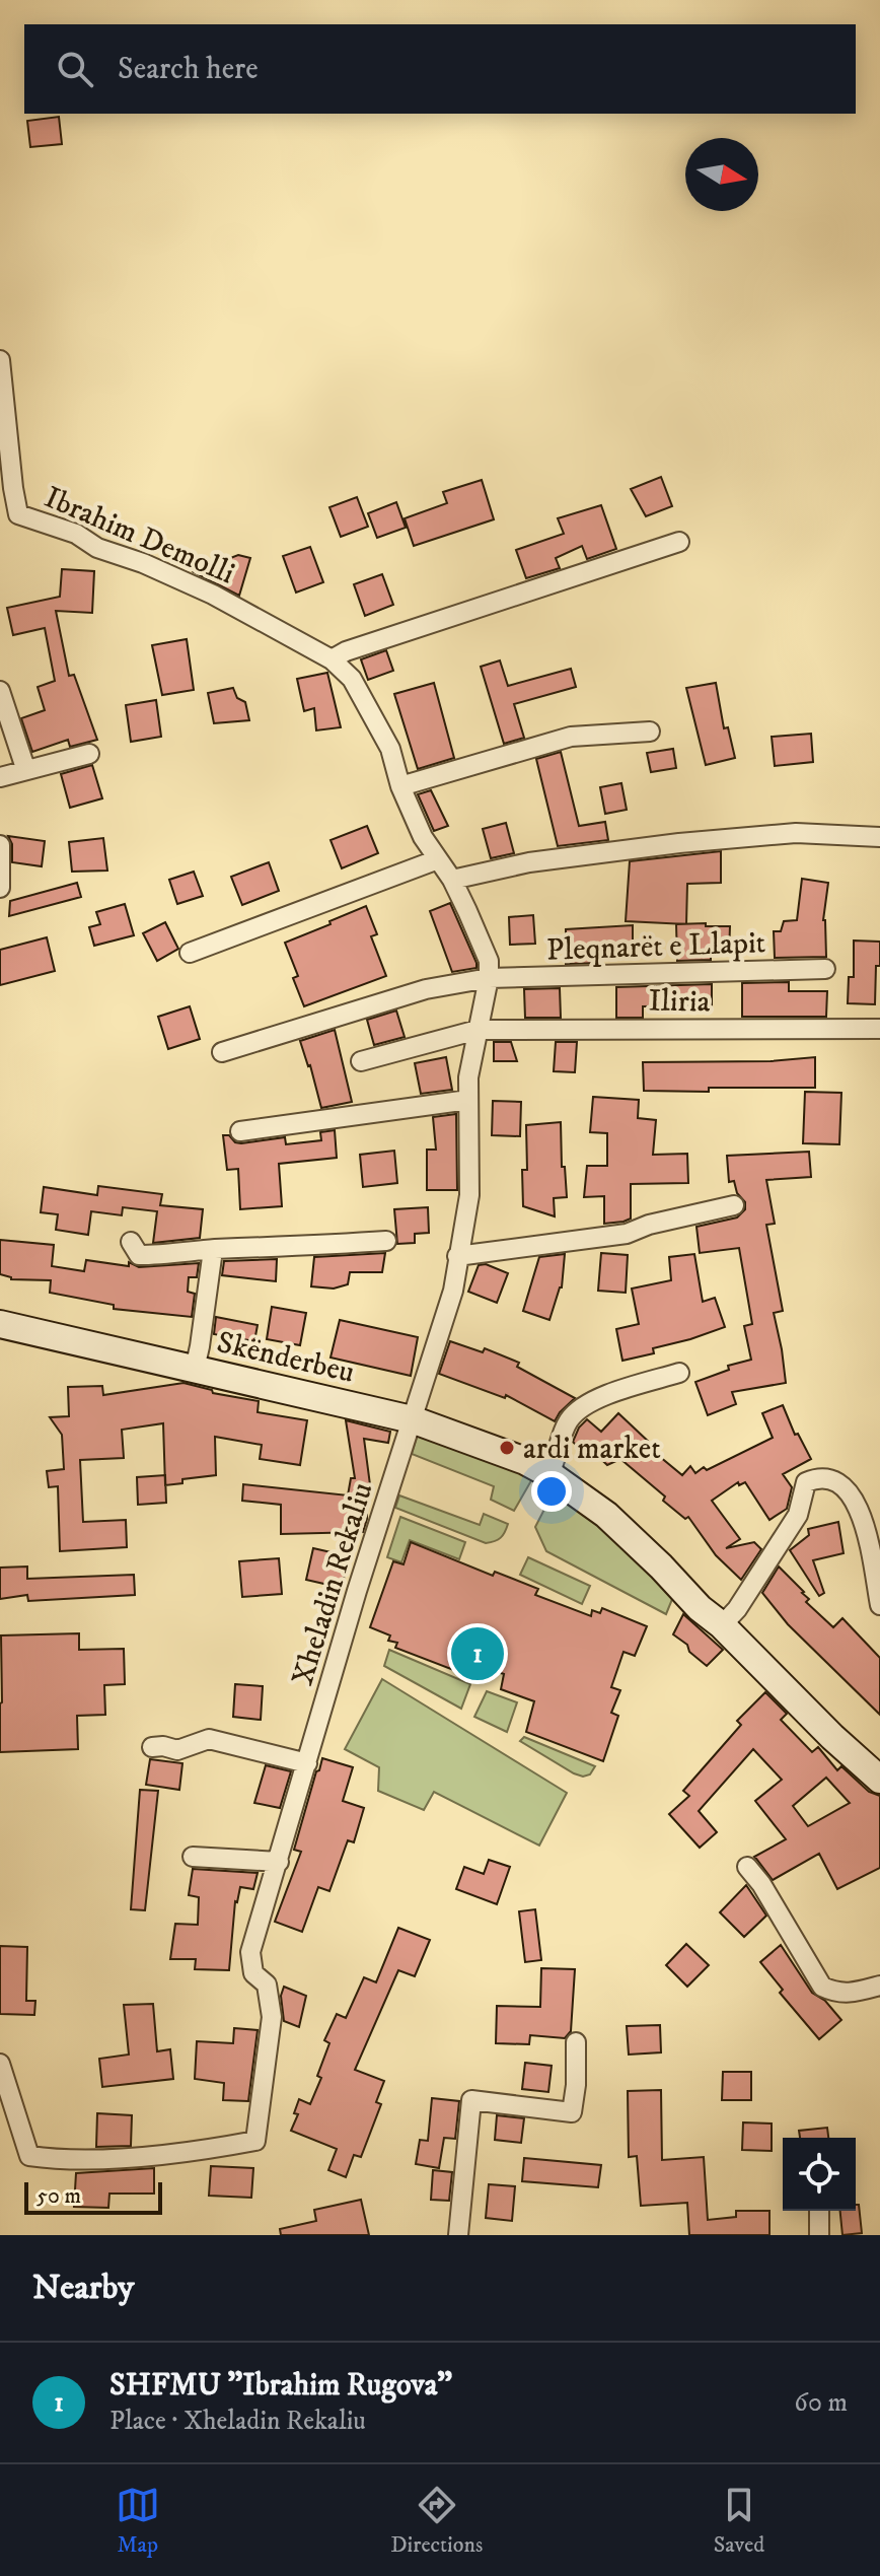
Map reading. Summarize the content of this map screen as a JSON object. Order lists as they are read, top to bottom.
{
  "streets": {
    "main road": ["Skënderbeu"],
    "street": [
      "Ibrahim Demolli",
      "Pleqnarët e Llapit",
      "Iliria",
      "Xheladin Rekaliu"
    ]
  },
  "crossings": [
    ["Ibrahim Demolli", "Pleqnarët e Llapit"],
    ["Ibrahim Demolli", "Iliria"],
    ["Ibrahim Demolli", "Skënderbeu"],
    ["Ibrahim Demolli", "Xheladin Rekaliu"],
    ["Skënderbeu", "Xheladin Rekaliu"]
  ],
  "places": ["ardi market"],
  "scale_bar": "50 m",
  "north": "right",
  "page": {
    "search": "Search here",
    "pins": "1",
    "scale": "50 m",
    "heading": "Nearby",
    "list": [
      {
        "mark": "1",
        "name": "SHFMU \"Ibrahim Rugova\"",
        "note": "Place · Xheladin Rekaliu",
        "value": "60 m"
      }
    ],
    "nav": ["Map", "Directions", "Saved"]
  }
}
